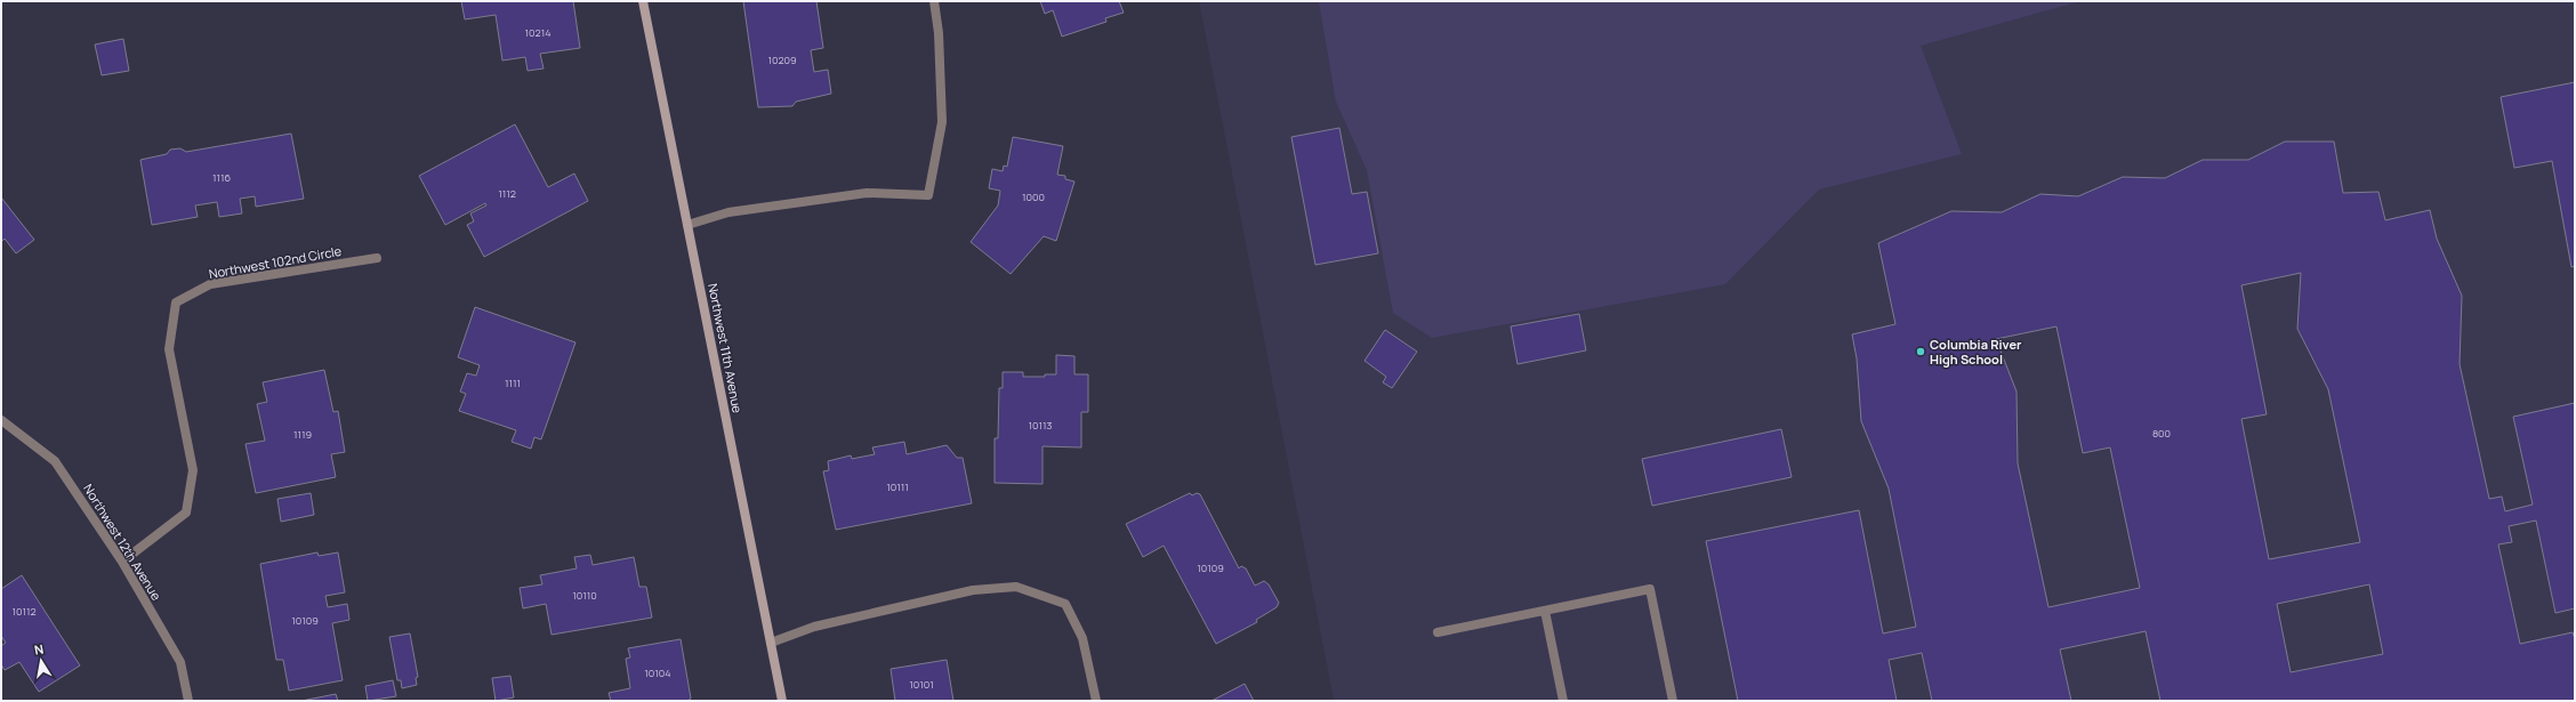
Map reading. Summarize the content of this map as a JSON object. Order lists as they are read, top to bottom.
{
  "streets": {
    "street": ["Northwest 102nd Circle", "Northwest 11th Avenue", "Northwest 12th Avenue"]
  },
  "crossings": [
    ["Northwest 102nd Circle", "Northwest 12th Avenue"]
  ],
  "places": ["Columbia River High School"],
  "house_numbers": [
    "10214",
    "10209",
    "1116",
    "1112",
    "1000",
    "1111",
    "10113",
    "800",
    "1119",
    "10111",
    "10109",
    "10110",
    "10112",
    "10109",
    "10104",
    "10101"
  ],
  "north": "top"
}
